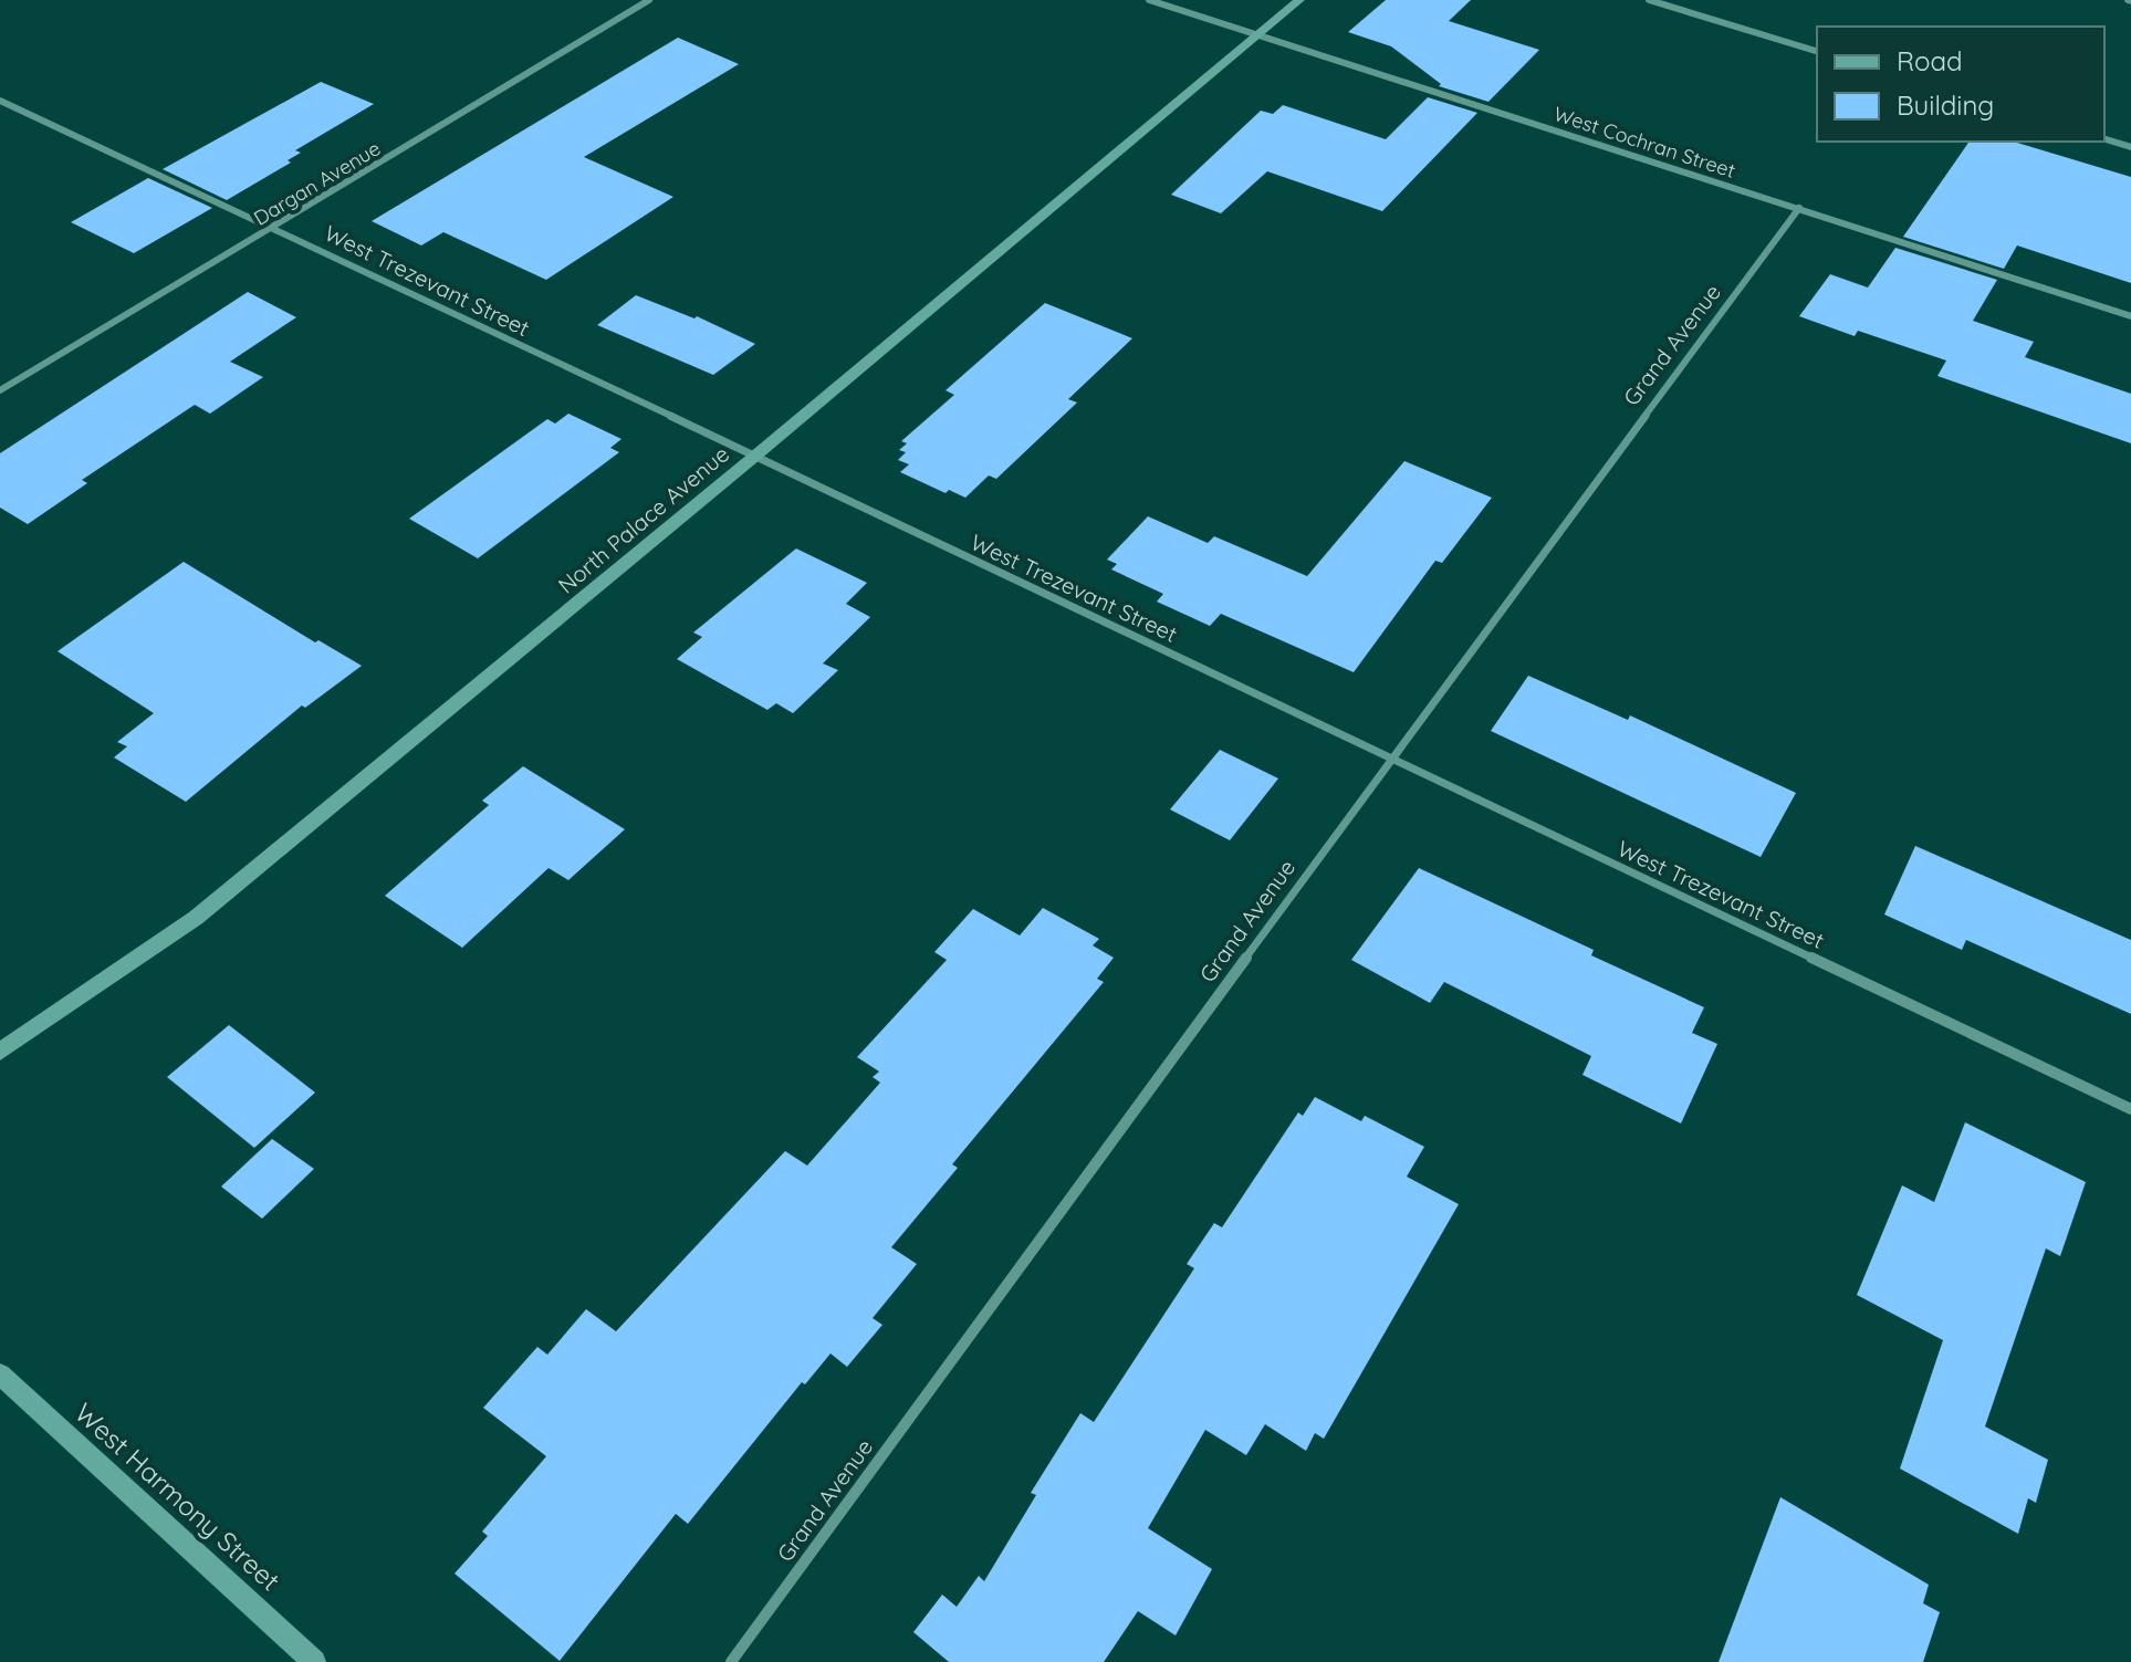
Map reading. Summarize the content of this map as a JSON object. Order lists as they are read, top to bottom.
{
  "streets": {
    "street": [
      "West Cochran Street",
      "Dargan Avenue",
      "West Trezevant Street",
      "Grand Avenue",
      "North Palace Avenue",
      "West Harmony Street"
    ]
  },
  "crossings": [
    ["West Cochran Street", "Grand Avenue"],
    ["West Cochran Street", "North Palace Avenue"],
    ["Dargan Avenue", "West Trezevant Street"],
    ["West Trezevant Street", "Grand Avenue"],
    ["West Trezevant Street", "North Palace Avenue"]
  ],
  "legend": ["Road", "Building"]
}
